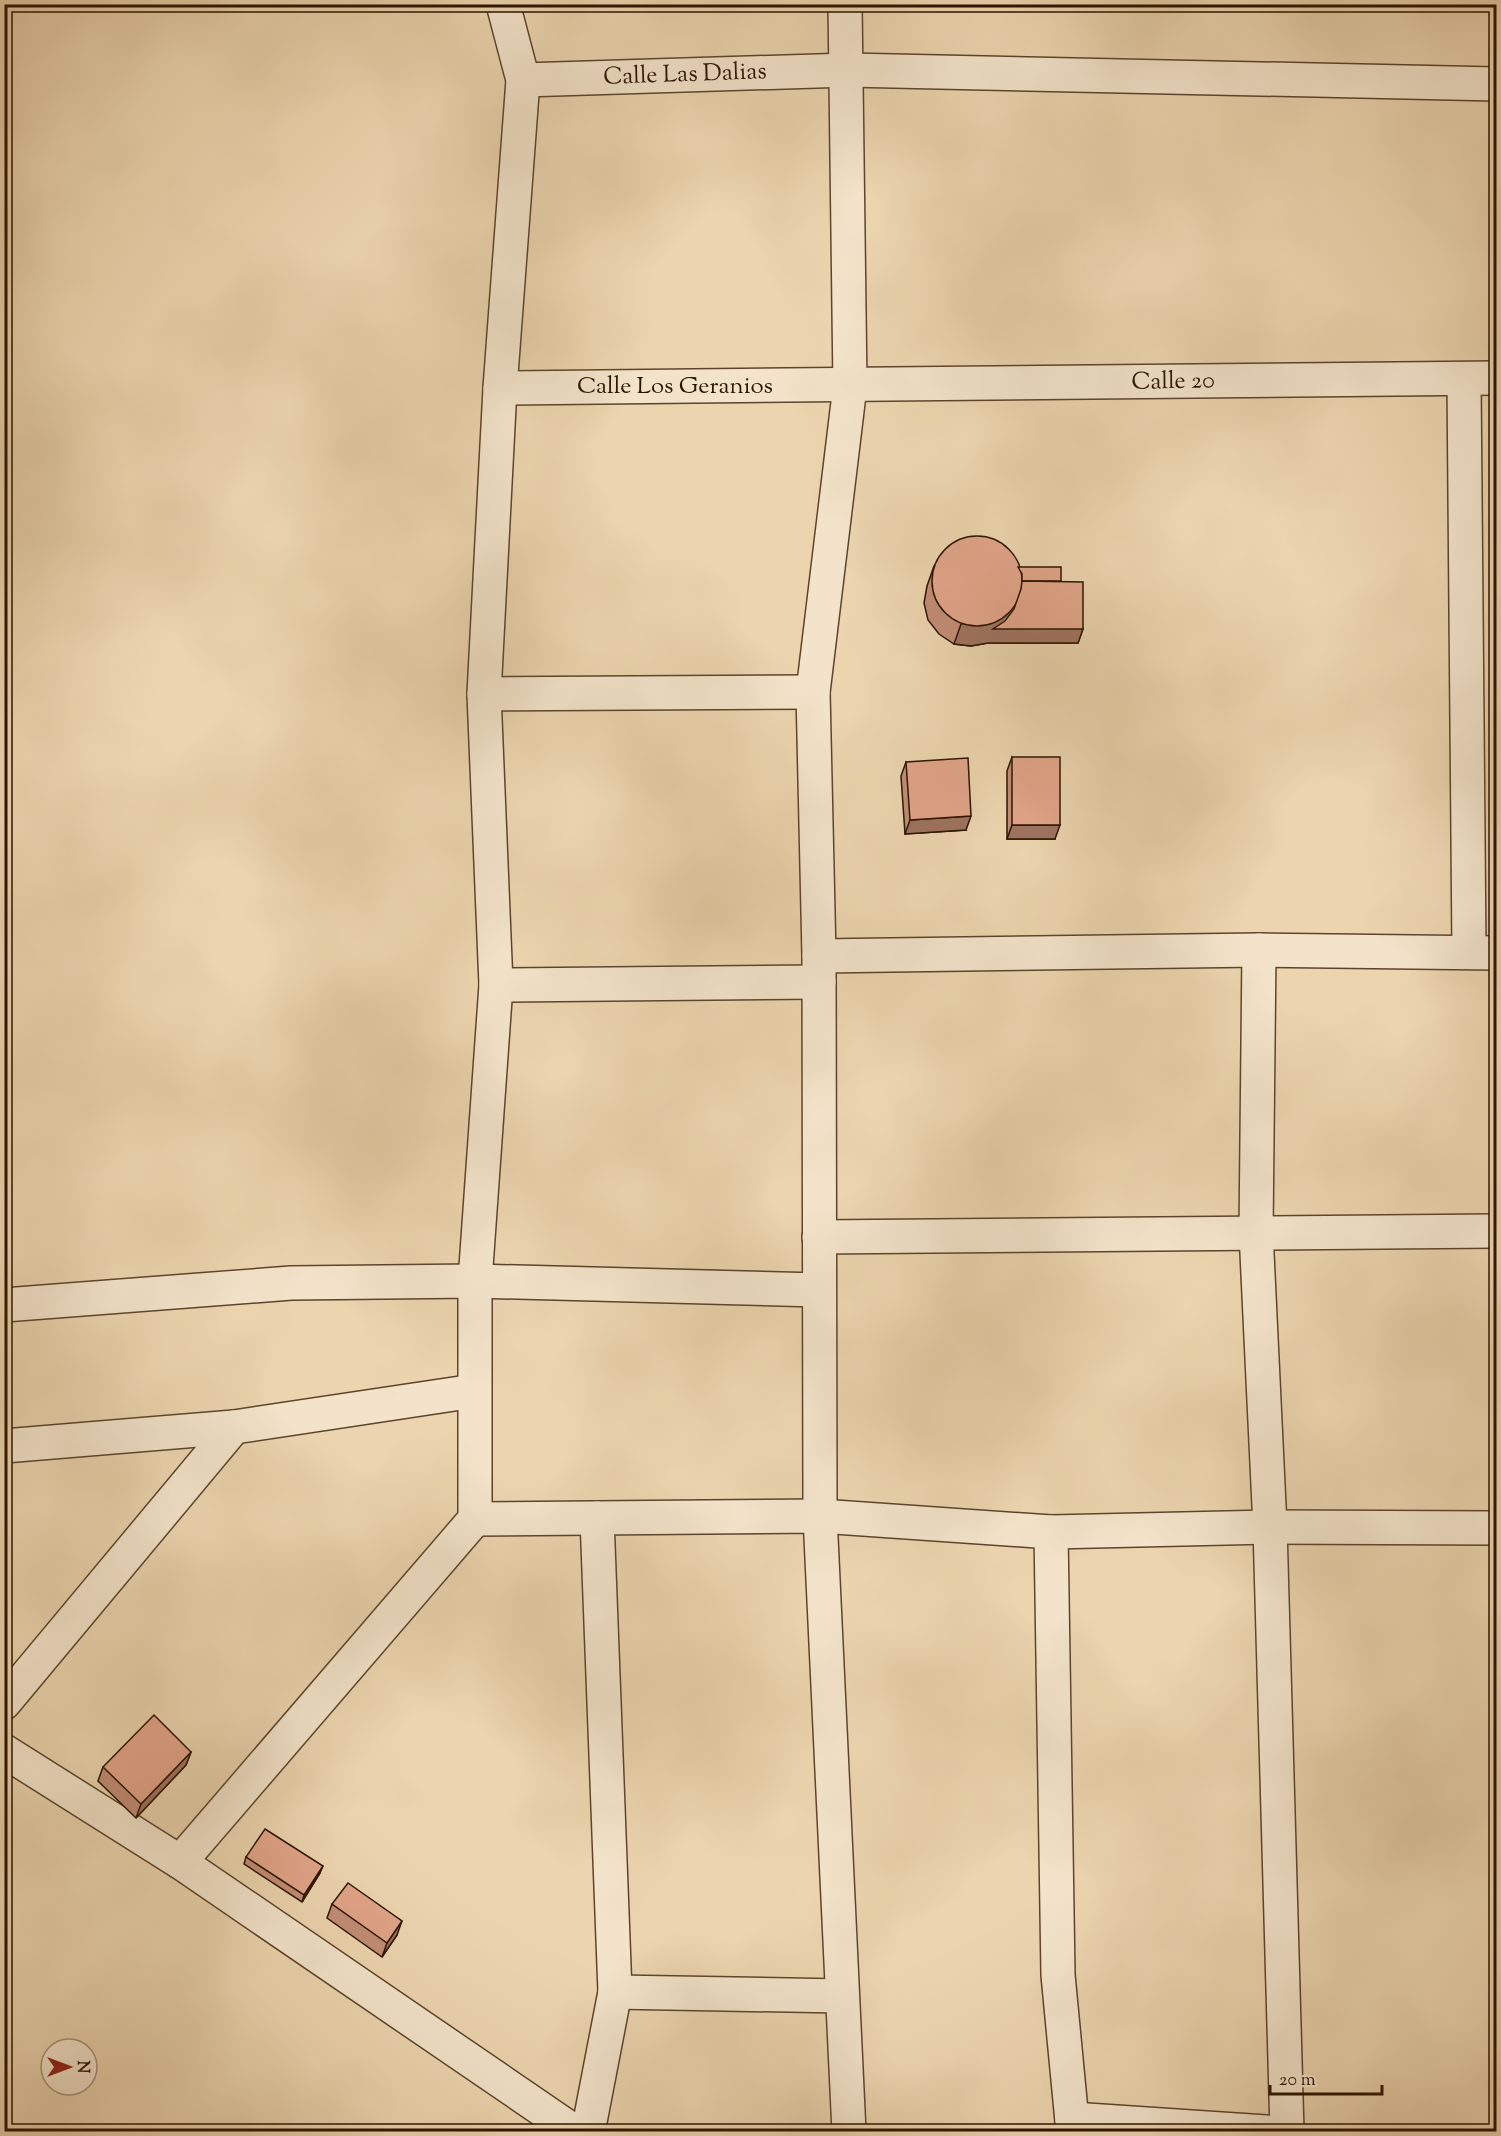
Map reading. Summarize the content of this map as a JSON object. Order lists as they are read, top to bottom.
{
  "streets": {
    "street": ["Calle Las Dalias", "Calle 20", "Calle Los Geranios"]
  },
  "crossings": [
    ["Calle 20", "Calle Los Geranios"]
  ],
  "scale_bar": "20 m",
  "north": "right"
}
